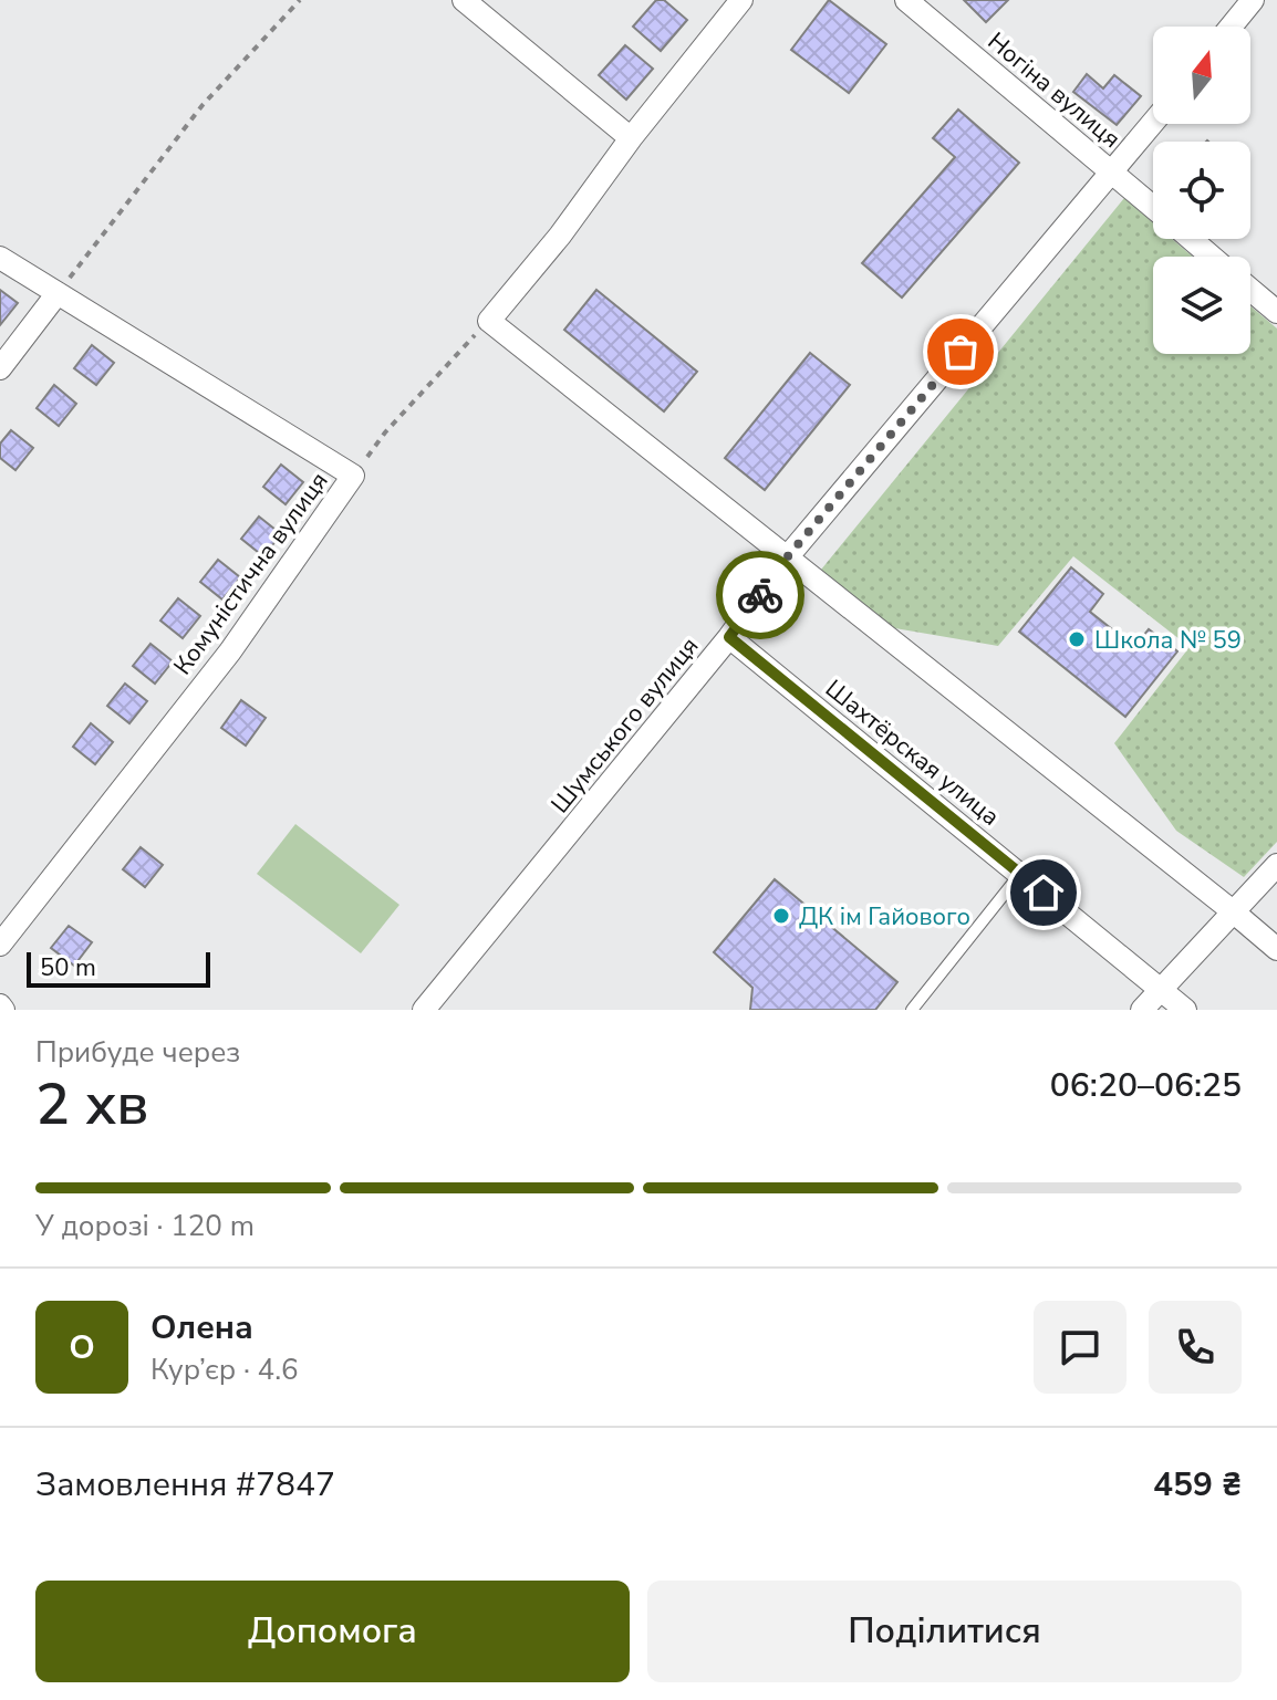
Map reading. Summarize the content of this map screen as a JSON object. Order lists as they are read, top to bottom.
{
  "streets": {
    "street": [
      "Ногіна вулиця",
      "Комуністична вулиця",
      "Шумського вулиця",
      "Шахтёрская улица"
    ]
  },
  "crossings": [
    ["Ногіна вулиця", "Шумського вулиця"],
    ["Шумського вулиця", "Шахтёрская улица"]
  ],
  "places": ["Школа № 59", "ДК ім Гайового"],
  "scale_bar": "50 m",
  "north": "top",
  "page": {
    "scale": "50 m",
    "heading": ["2 хв", "Прибуде через", "06:20–06:25"],
    "panel": [
      "Олена",
      "Кур’єр · 4.6",
      "Замовлення #7847",
      "459 ₴"
    ],
    "bar": "У дорозі · 120 m",
    "round": "О",
    "buttons": ["Допомога", "Поділитися"]
  }
}
